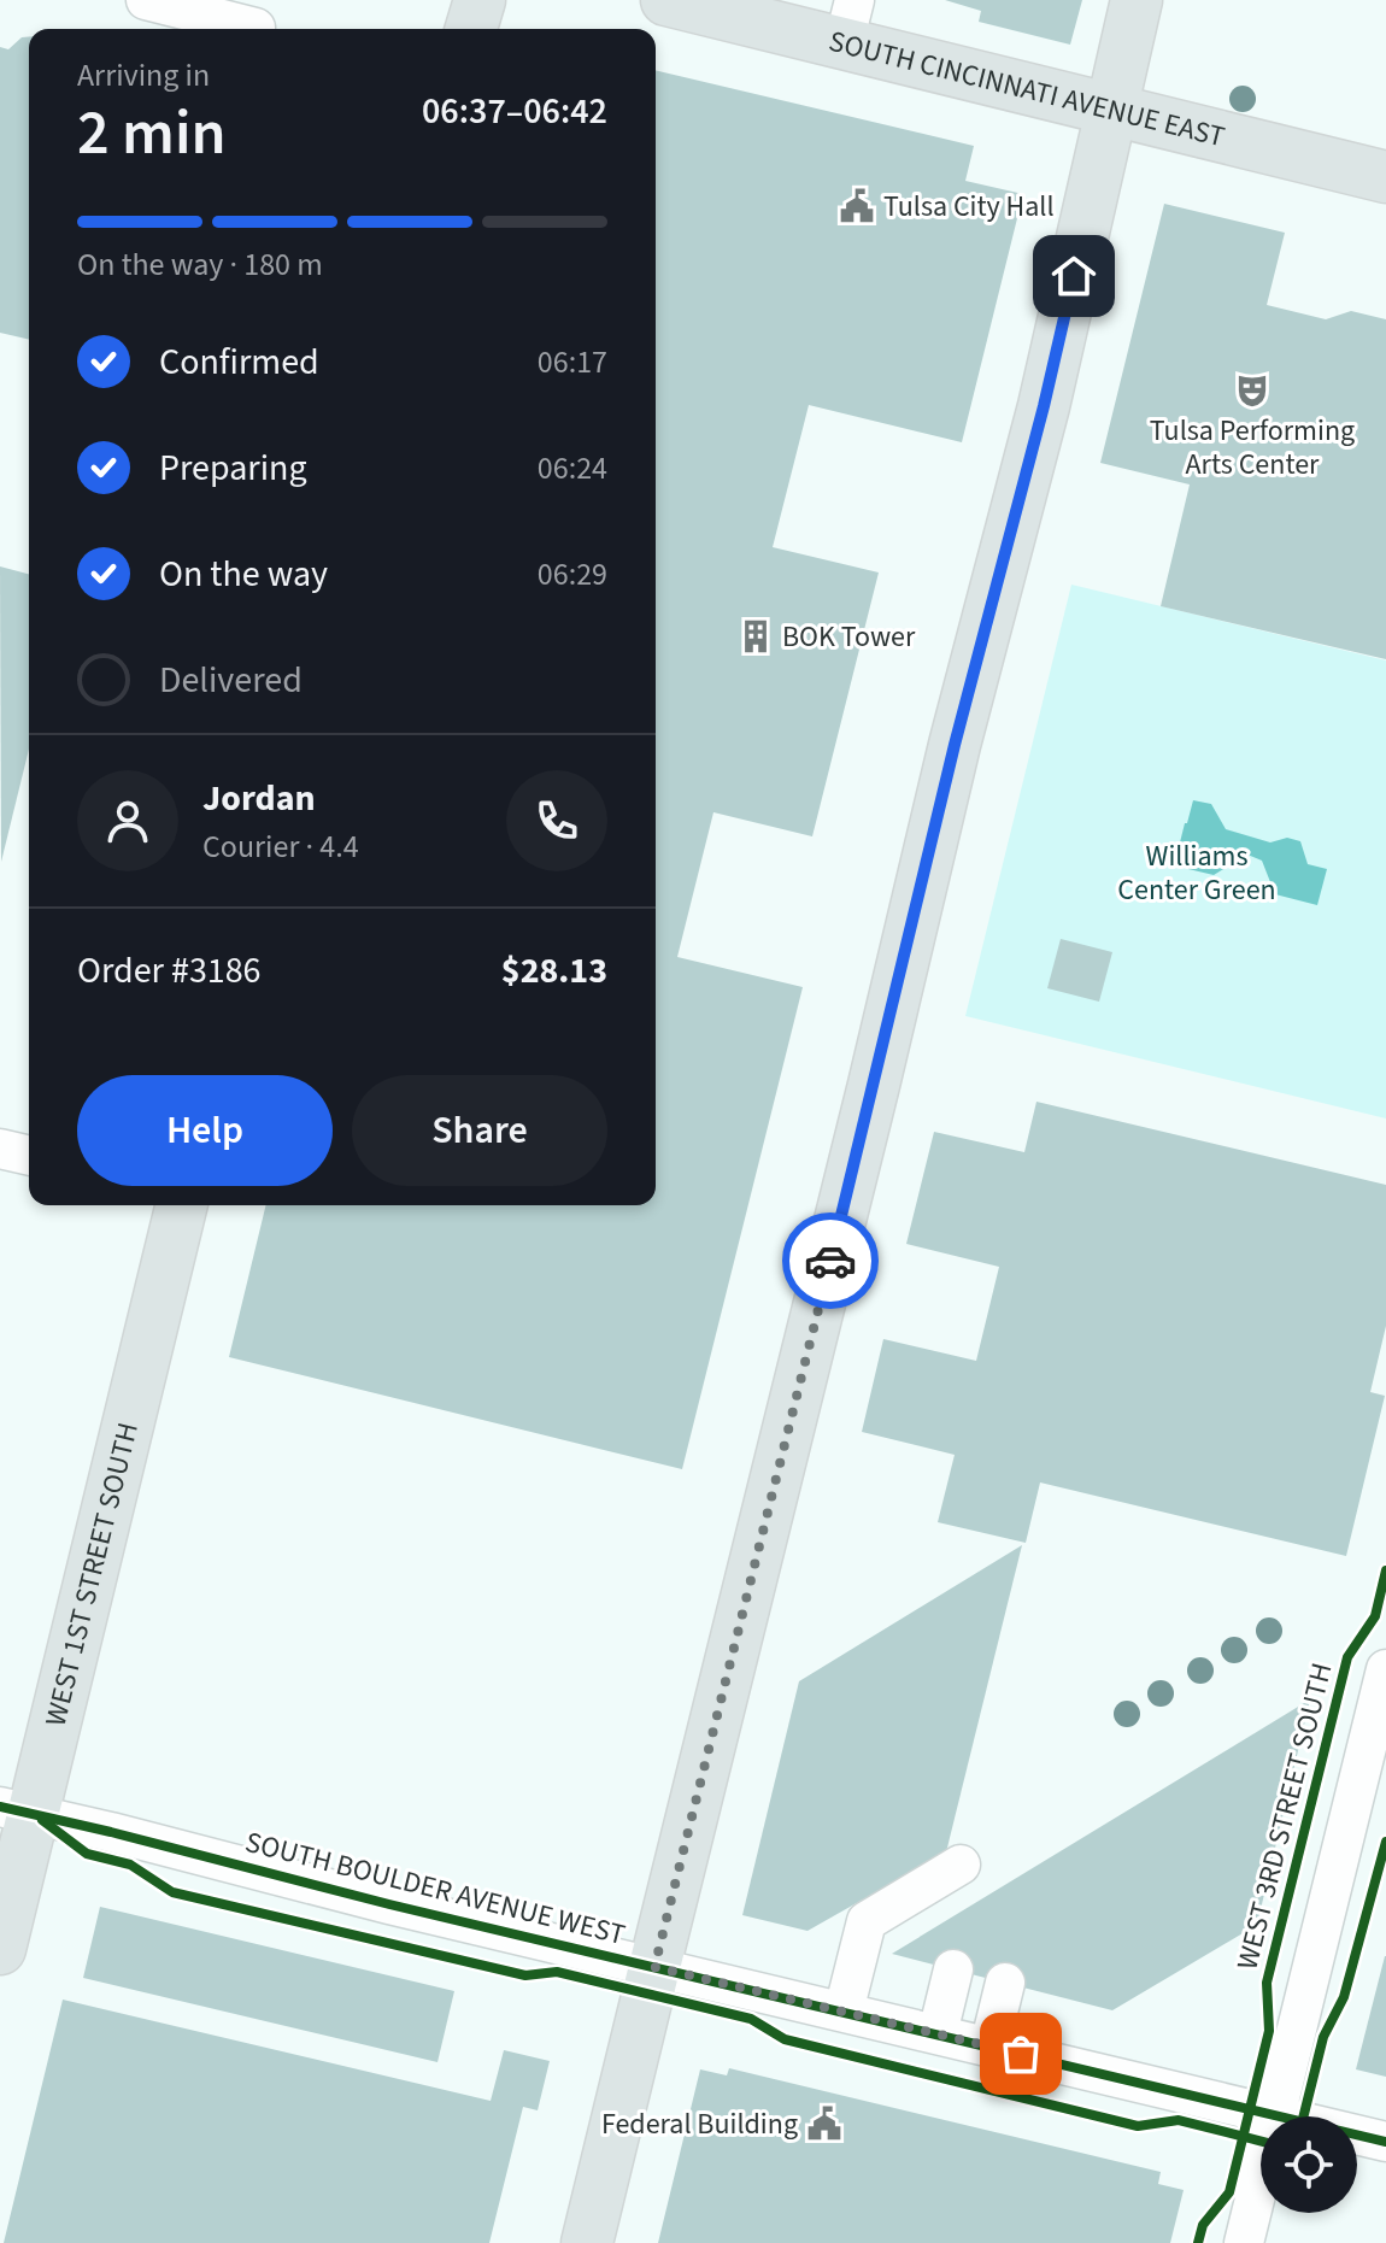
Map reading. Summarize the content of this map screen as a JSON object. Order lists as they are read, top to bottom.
{
  "streets": {
    "main road": ["SOUTH CINCINNATI AVENUE EAST", "WEST 1ST STREET SOUTH"],
    "street": ["SOUTH BOULDER AVENUE WEST"],
    "cycle path": ["WEST 3RD STREET SOUTH"]
  },
  "crossings": [
    ["WEST 1ST STREET SOUTH", "SOUTH BOULDER AVENUE WEST"]
  ],
  "parks": ["Williams Center Green"],
  "places": {
    "public building": ["Tulsa City Hall", "Federal Building"],
    "theatre": ["Tulsa Performing Arts Center"],
    "building": ["BOK Tower"]
  },
  "page": {
    "heading": ["2 min", "Arriving in", "06:37–06:42"],
    "panel": [
      "Jordan",
      "Courier · 4.4",
      "Order #3186",
      "$28.13"
    ],
    "bar": "On the way · 180 m",
    "list": [
      ["Confirmed", "06:17"],
      ["Preparing", "06:24"],
      ["On the way", "06:29"],
      "Delivered"
    ],
    "buttons": ["Help", "Share"]
  }
}
